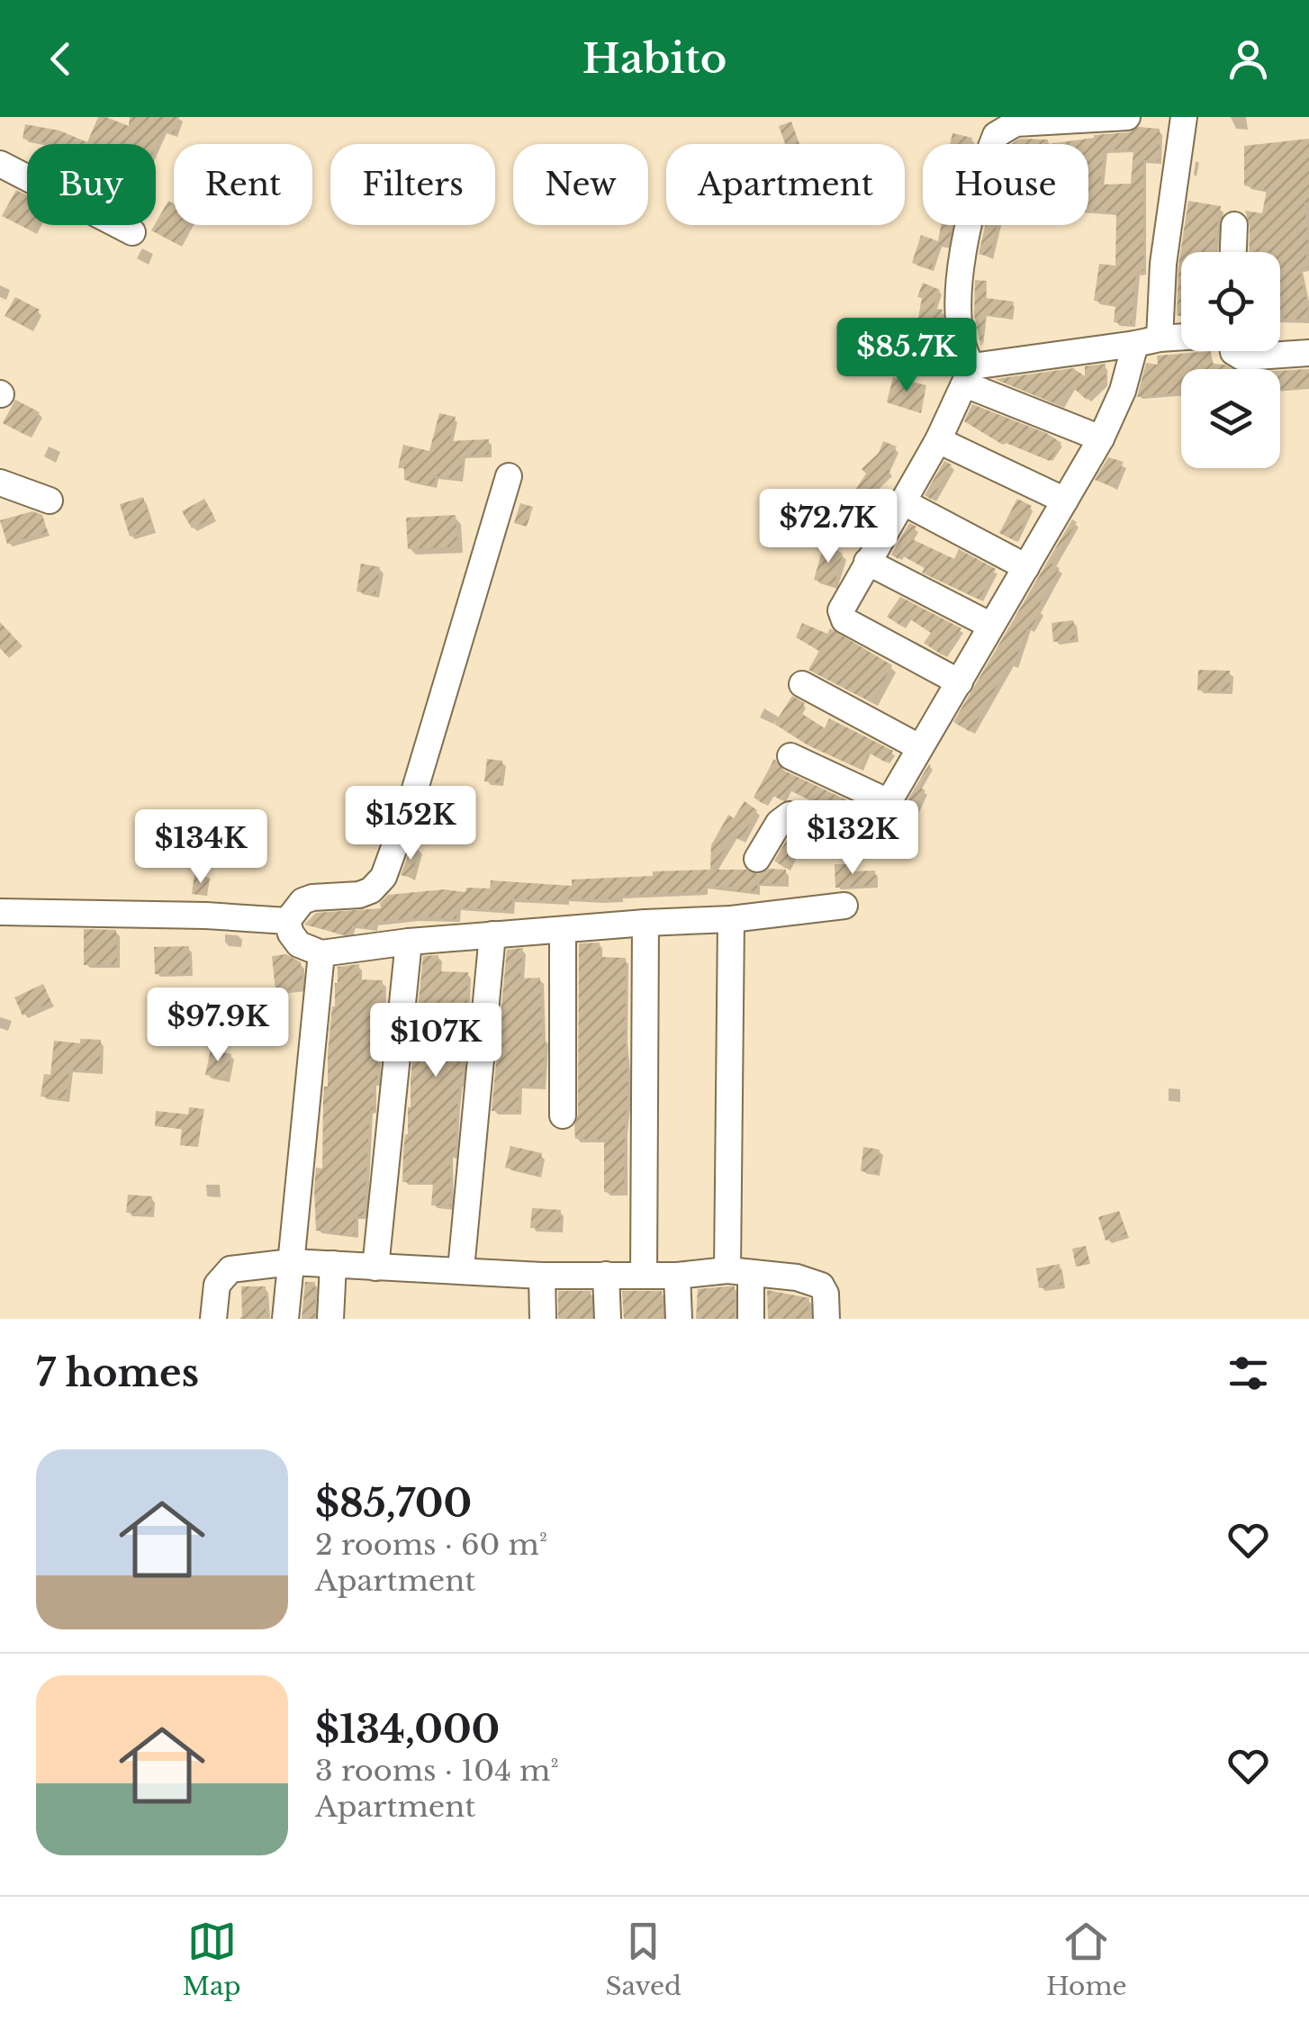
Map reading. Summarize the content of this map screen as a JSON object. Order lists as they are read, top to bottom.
{
  "page": {
    "header": "Habito",
    "chip": [
      "Buy",
      "Rent",
      "Filters",
      "New",
      "Apartment",
      "House"
    ],
    "price": [
      "$85.7K",
      "$72.7K",
      "$152K",
      "$132K",
      "$134K",
      "$97.9K",
      "$107K"
    ],
    "heading": "7 homes",
    "list": [
      {
        "name": "$85,700",
        "note": "2 rooms · 60 m² · Apartment"
      },
      {
        "name": "$134,000",
        "note": "3 rooms · 104 m² · Apartment"
      }
    ],
    "tabs": ["Map", "Saved", "Home"]
  }
}
